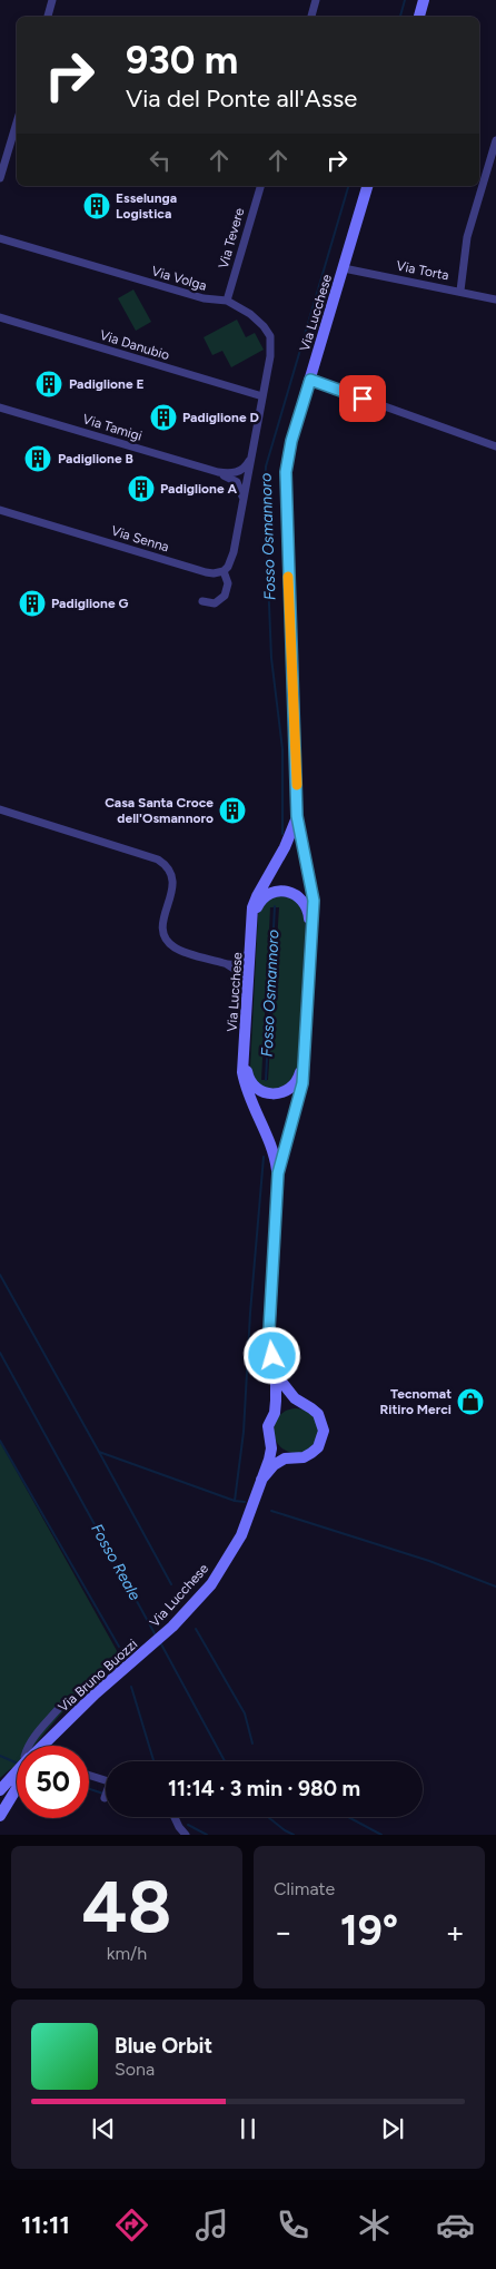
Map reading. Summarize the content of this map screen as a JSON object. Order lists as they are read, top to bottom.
{
  "streets": {
    "main road": ["Via Lucchese", "Via Bruno Buozzi"],
    "street": [
      "Via Tevere",
      "Via Torta",
      "Via Volga",
      "Via Danubio",
      "Via Tamigi",
      "Via Senna"
    ]
  },
  "crossings": [
    ["Via Tevere", "Via Volga"],
    ["Via Torta", "Via Lucchese"],
    ["Via Volga", "Via Danubio"],
    ["Via Volga", "Via Tamigi"],
    ["Via Volga", "Via Senna"],
    ["Via Lucchese", "Via Bruno Buozzi"]
  ],
  "water": ["Fosso Osmannoro", "Fosso Reale"],
  "places": {
    "building": [
      "Esselunga Logistica",
      "Padiglione E",
      "Padiglione D",
      "Padiglione B",
      "Padiglione A",
      "Padiglione G",
      "Casa Santa Croce dell'Osmannoro"
    ],
    "shop": ["Tecnomat Ritiro Merci"]
  },
  "page": {
    "turn": ["930 m", "Via del Ponte all'Asse"],
    "limit": "50",
    "trip": "11:14 · 3 min · 980 m",
    "tile": [
      ["48", "km/h"],
      "Climate"
    ],
    "heat": ["−", "19°", "+"],
    "song": ["Blue Orbit", "Sona"],
    "tabs": "11:11"
  }
}
